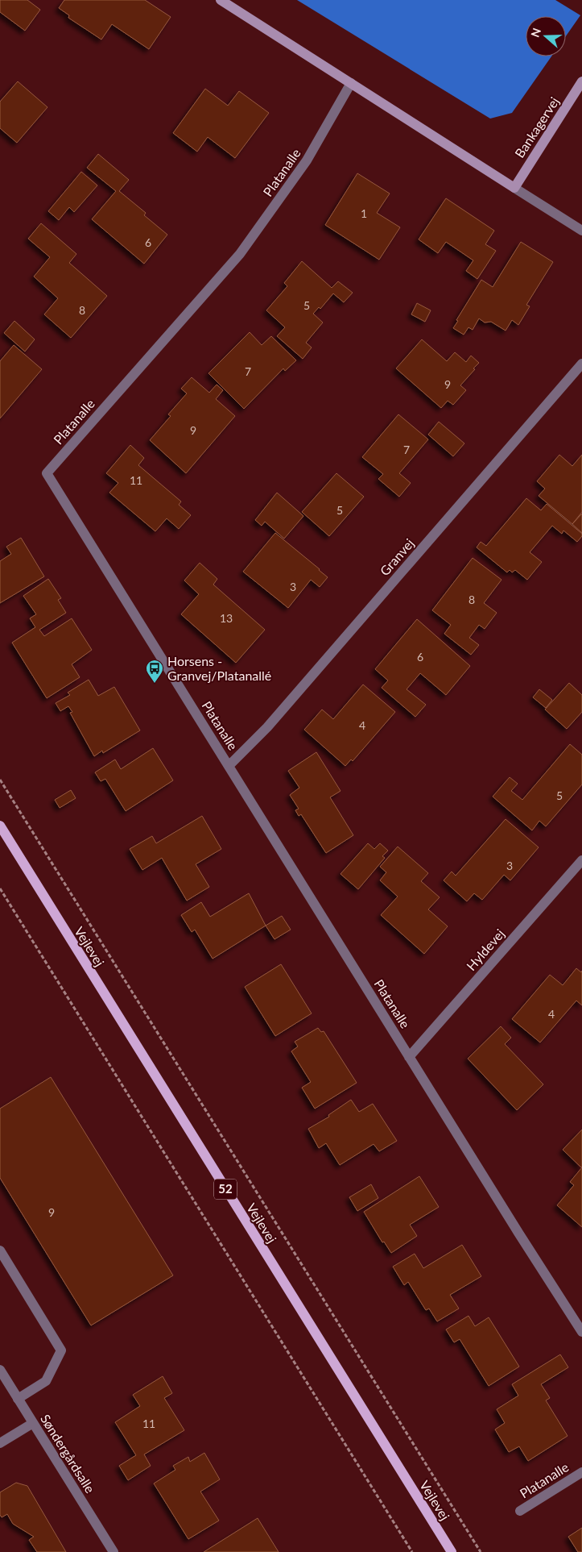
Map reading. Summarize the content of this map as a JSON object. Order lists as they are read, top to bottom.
{
  "streets": {
    "main road": ["Vejlevej", "52"],
    "street": [
      "Bankagervej",
      "Platanalle",
      "Granvej",
      "Hyldevej",
      "Søndergårdsalle"
    ]
  },
  "crossings": [
    ["Platanalle", "Granvej"],
    ["Platanalle", "Hyldevej"]
  ],
  "places": {
    "bus stop": ["Horsens - Granvej/Platanallé"]
  },
  "house_numbers": [
    "1",
    "6",
    "5",
    "8",
    "7",
    "9",
    "9",
    "7",
    "11",
    "5",
    "3",
    "8",
    "13",
    "6",
    "4",
    "5",
    "3",
    "4",
    "9",
    "11"
  ],
  "north": "left"
}
